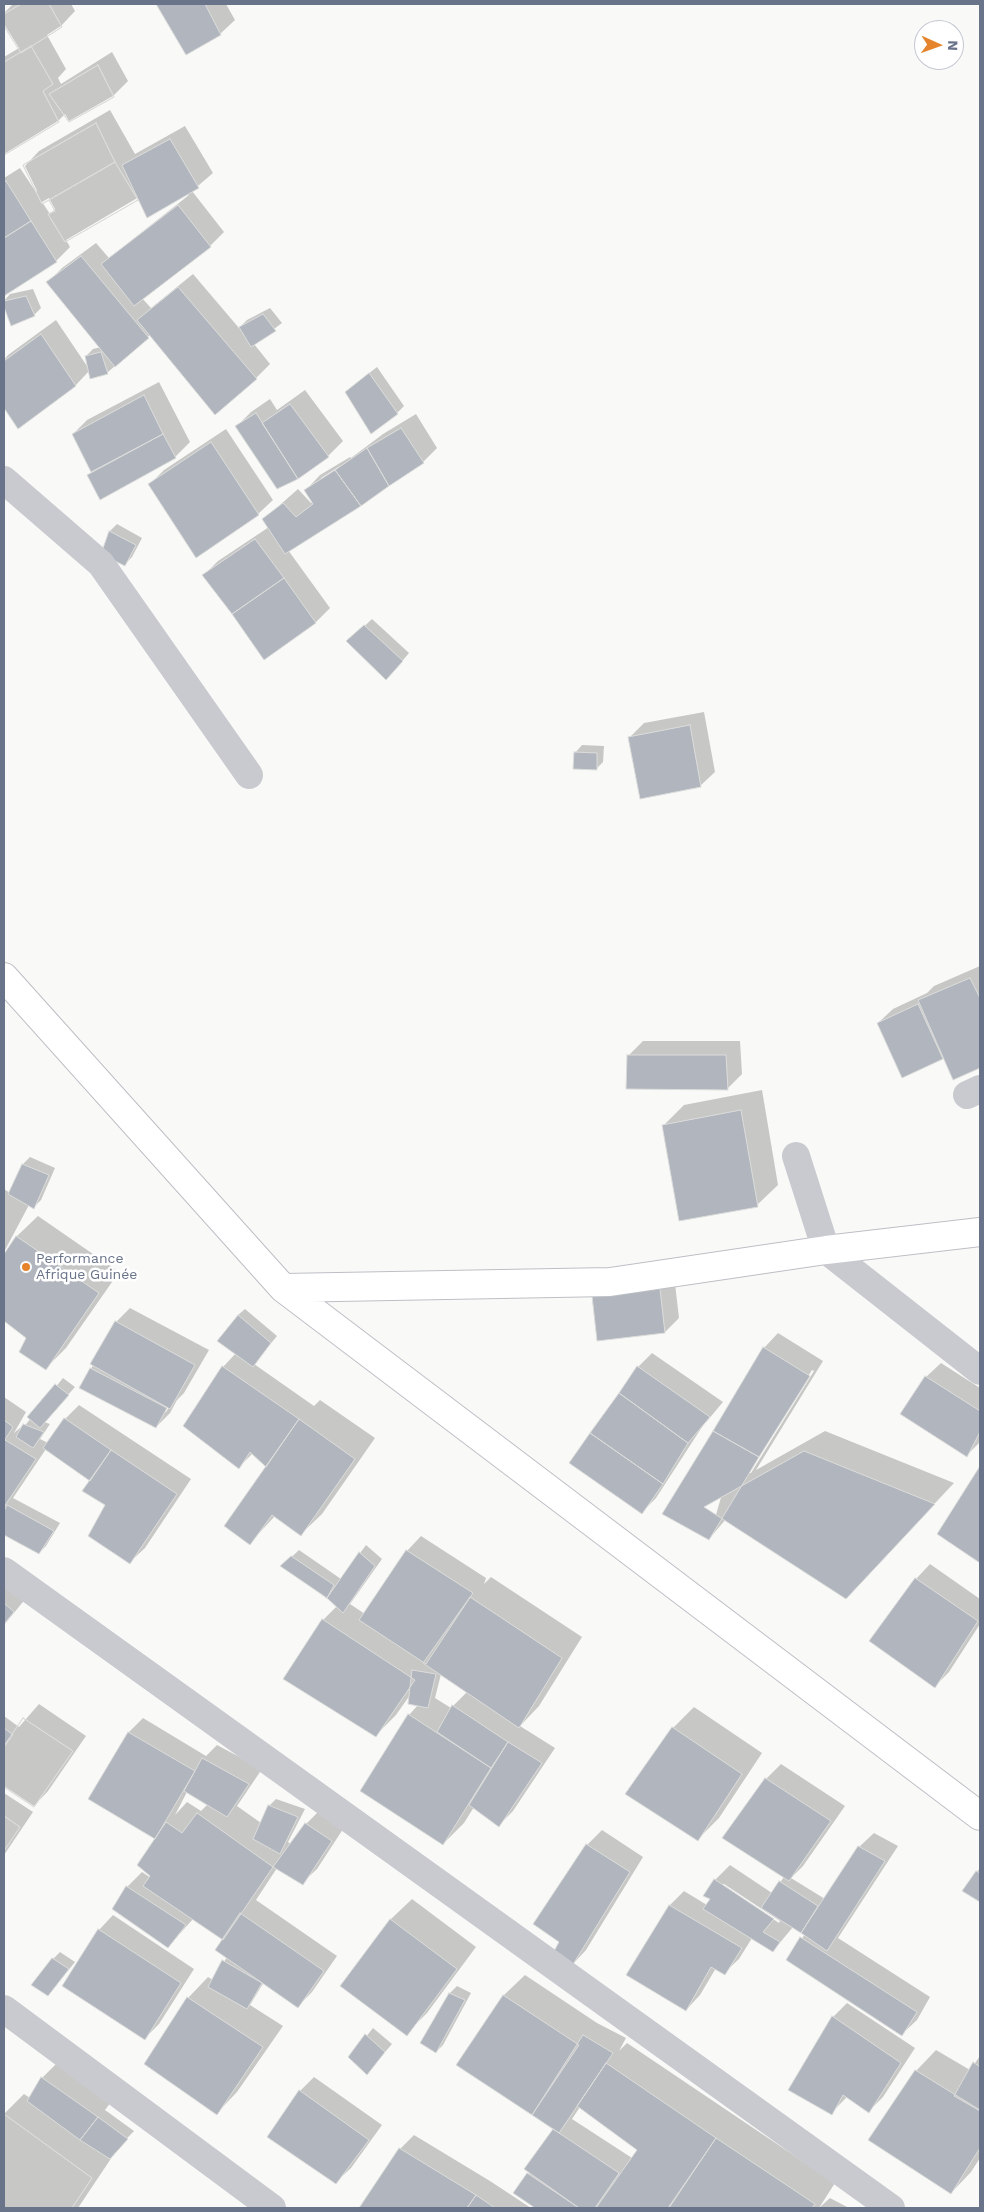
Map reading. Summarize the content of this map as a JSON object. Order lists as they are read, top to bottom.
{
  "places": ["Performance Afrique Guinée"],
  "north": "right"
}
